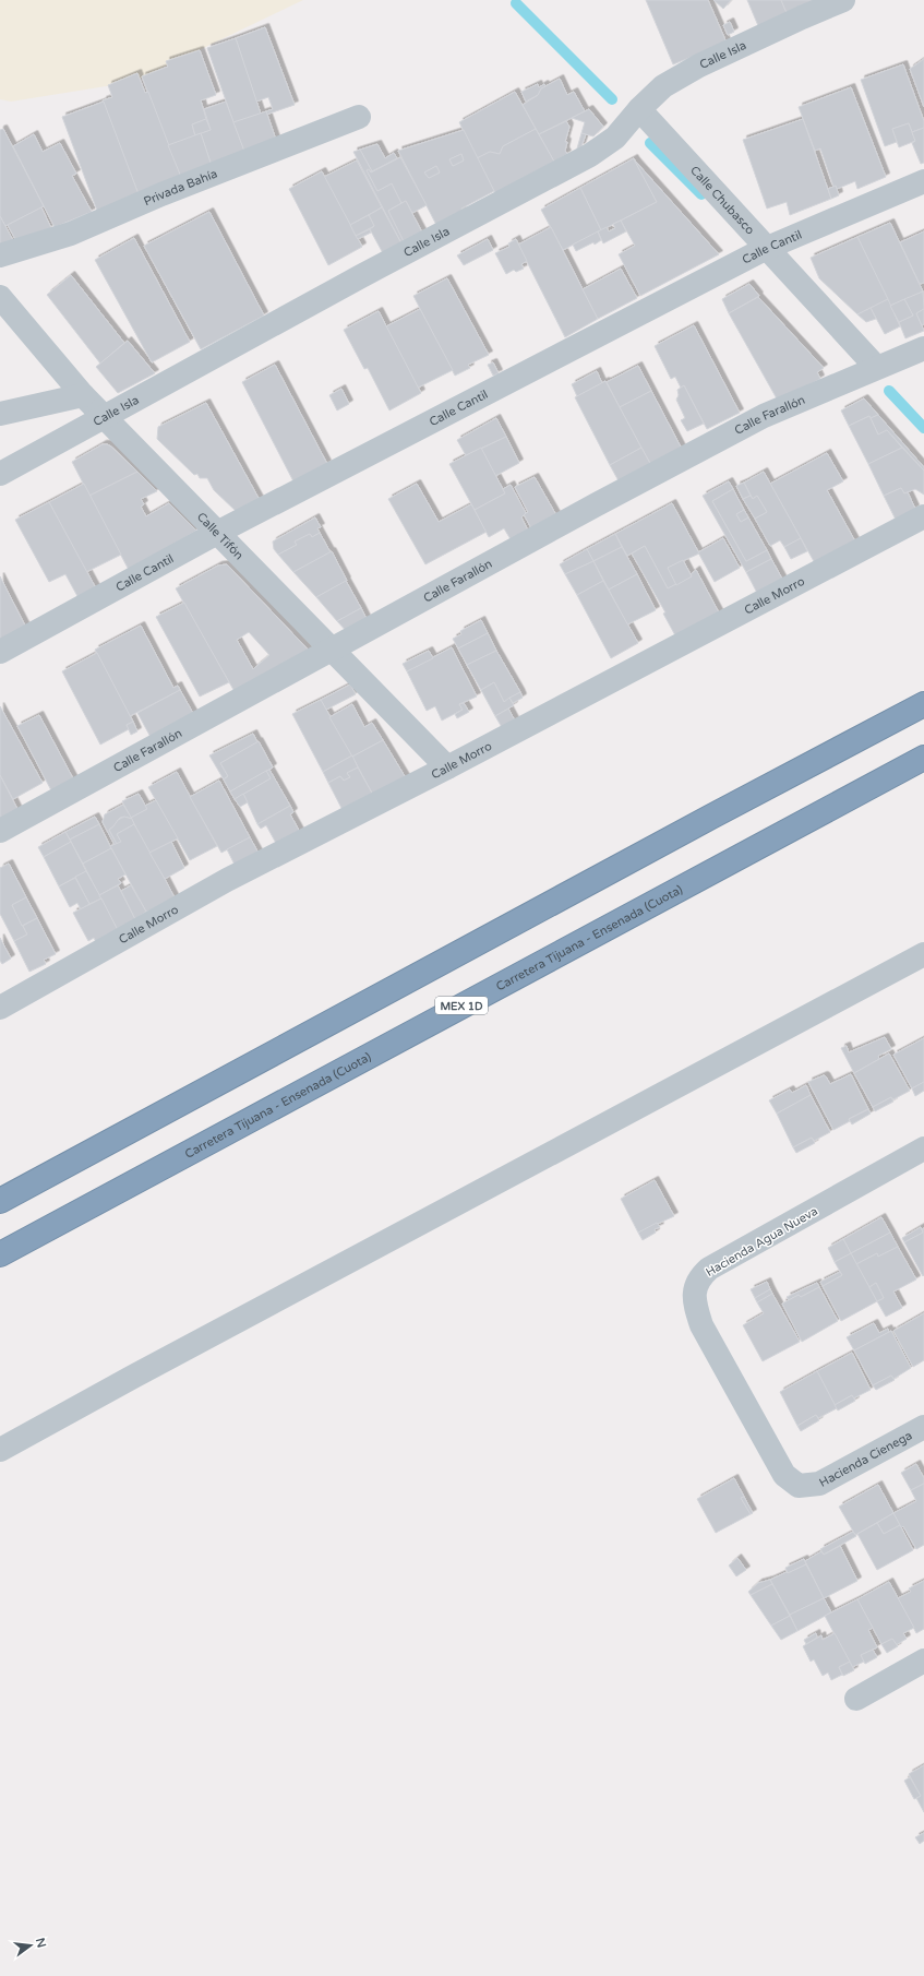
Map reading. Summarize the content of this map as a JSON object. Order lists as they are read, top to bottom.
{
  "streets": {
    "highway": ["Carretera Tijuana - Ensenada (Cuota)", "MEX 1D"],
    "street": [
      "Calle Isla",
      "Privada Bahía",
      "Calle Chubasco",
      "Calle Cantil",
      "Calle Farallón",
      "Calle Tifón",
      "Calle Morro",
      "Hacienda Agua Nueva",
      "Hacienda Cienega"
    ]
  },
  "crossings": [
    ["Calle Isla", "Calle Chubasco"],
    ["Calle Isla", "Calle Tifón"],
    ["Calle Chubasco", "Calle Cantil"],
    ["Calle Chubasco", "Calle Farallón"],
    ["Calle Cantil", "Calle Tifón"],
    ["Calle Farallón", "Calle Tifón"],
    ["Calle Tifón", "Calle Morro"],
    ["Hacienda Agua Nueva", "Hacienda Cienega"]
  ],
  "north": "right"
}
